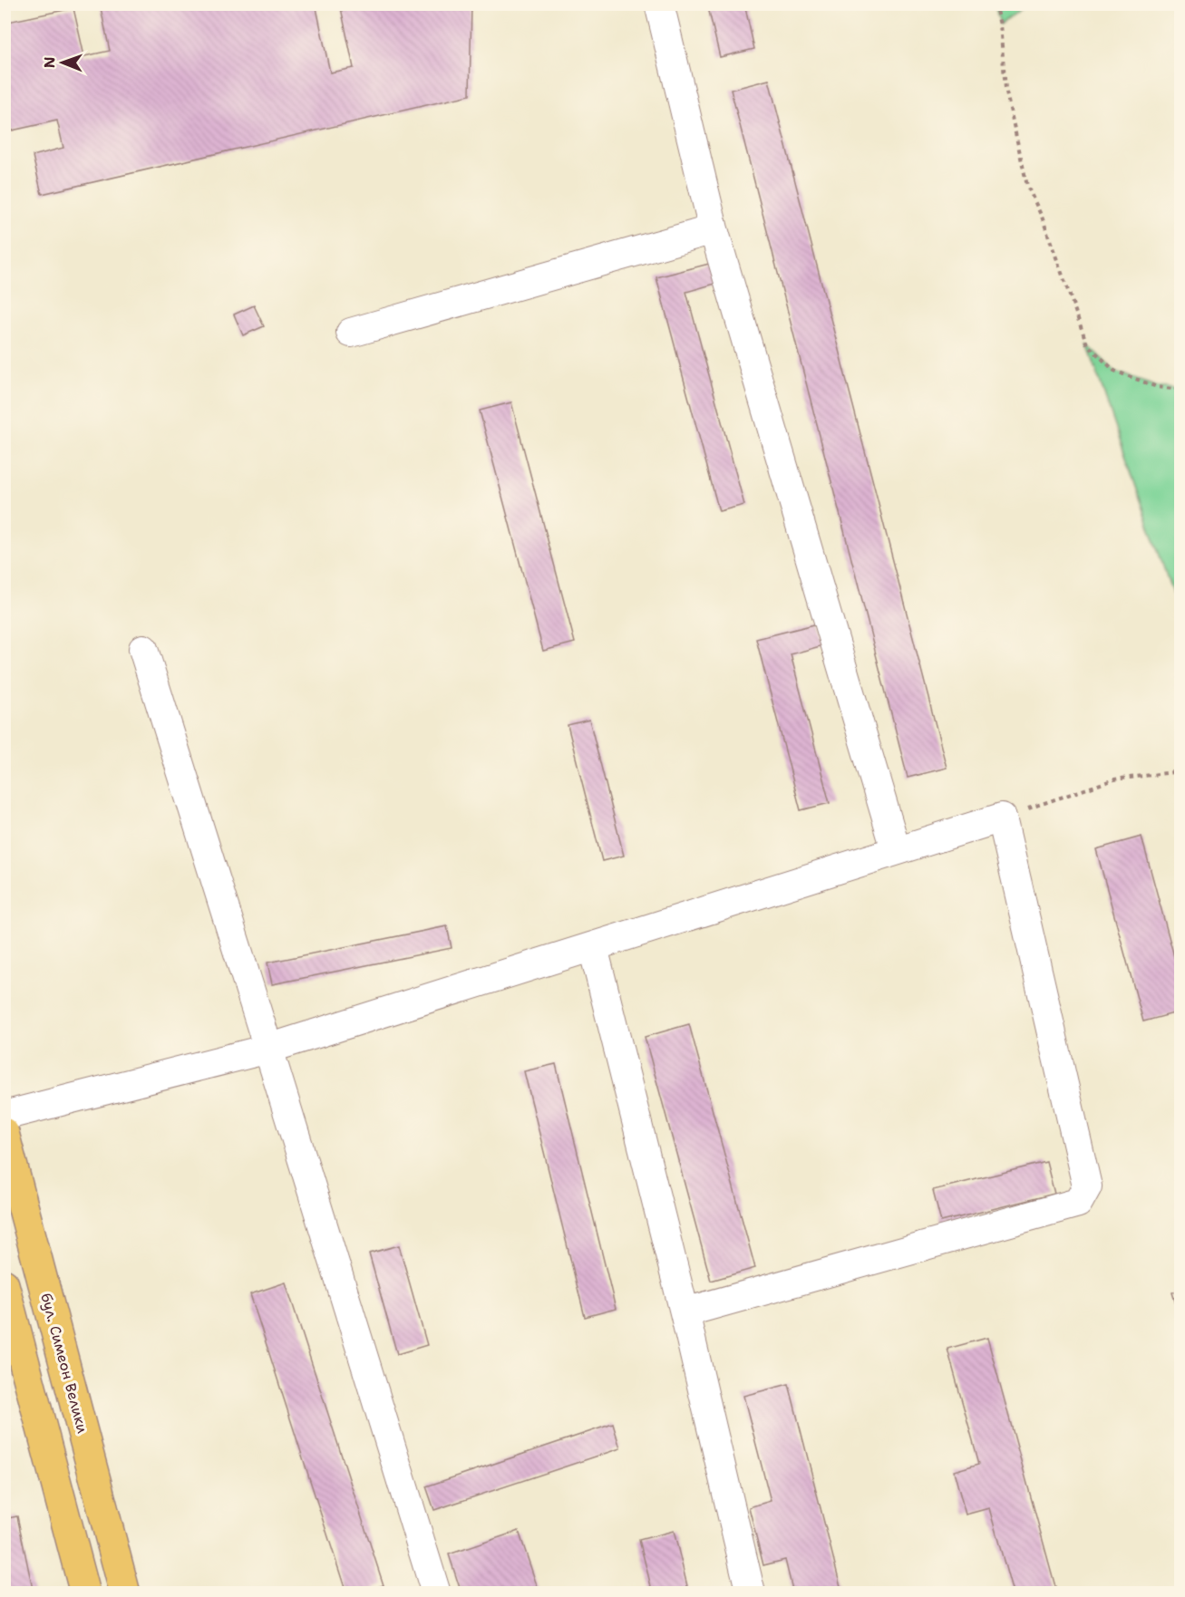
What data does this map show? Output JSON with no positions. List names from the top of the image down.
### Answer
{
  "streets": {
    "main road": ["бул. Симеон Велики"]
  },
  "north": "left"
}
